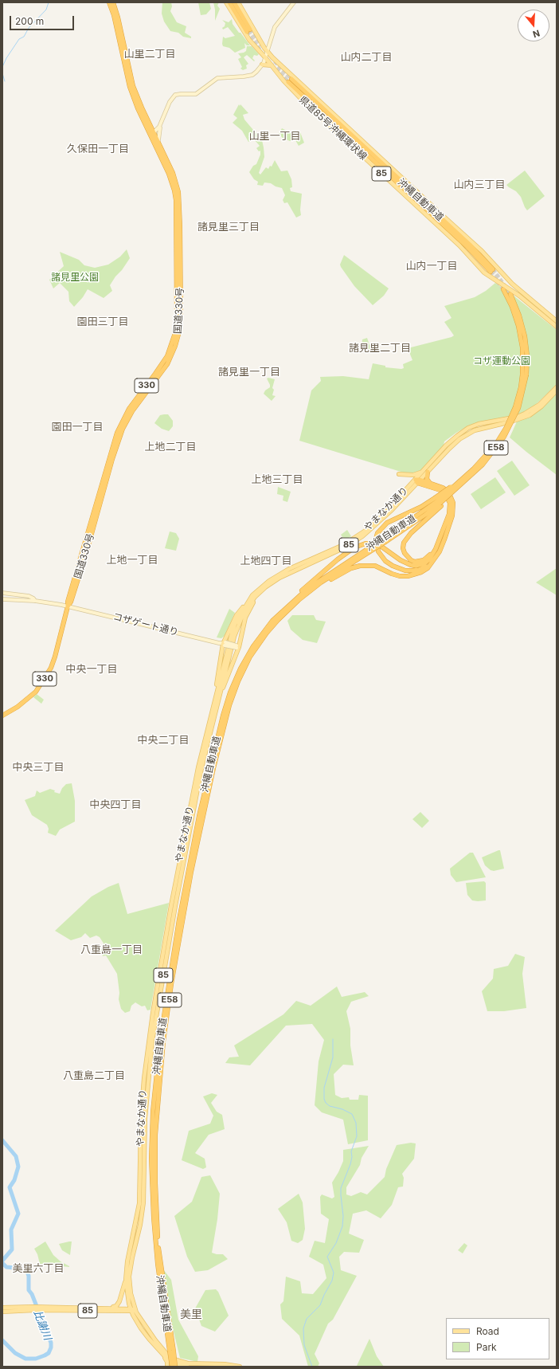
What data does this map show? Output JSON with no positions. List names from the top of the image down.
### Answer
{
  "streets": {
    "highway": [
      "沖縄自動車道",
      "国道330号",
      "330",
      "E58"
    ],
    "main road": [
      "県道85号沖縄環状線",
      "85",
      "やまなか通り",
      "コザゲート通り"
    ]
  },
  "crossings": [
    ["85", "やまなか通り"],
    ["沖縄自動車道", "やまなか通り"],
    ["国道330号", "コザゲート通り"]
  ],
  "districts": [
    "山里二丁目",
    "山内二丁目",
    "山里一丁目",
    "久保田一丁目",
    "山内三丁目",
    "諸見里三丁目",
    "山内一丁目",
    "園田三丁目",
    "諸見里二丁目",
    "諸見里一丁目",
    "園田一丁目",
    "上地二丁目",
    "上地三丁目",
    "上地一丁目",
    "上地四丁目",
    "中央一丁目",
    "中央二丁目",
    "中央三丁目",
    "中央四丁目",
    "八重島一丁目",
    "八重島二丁目",
    "美里六丁目",
    "美里"
  ],
  "water": ["比謝川"],
  "parks": ["諸見里公園", "コザ運動公園"],
  "legend": ["Road", "Park"],
  "scale_bar": "200 m",
  "north": "bottom"
}
